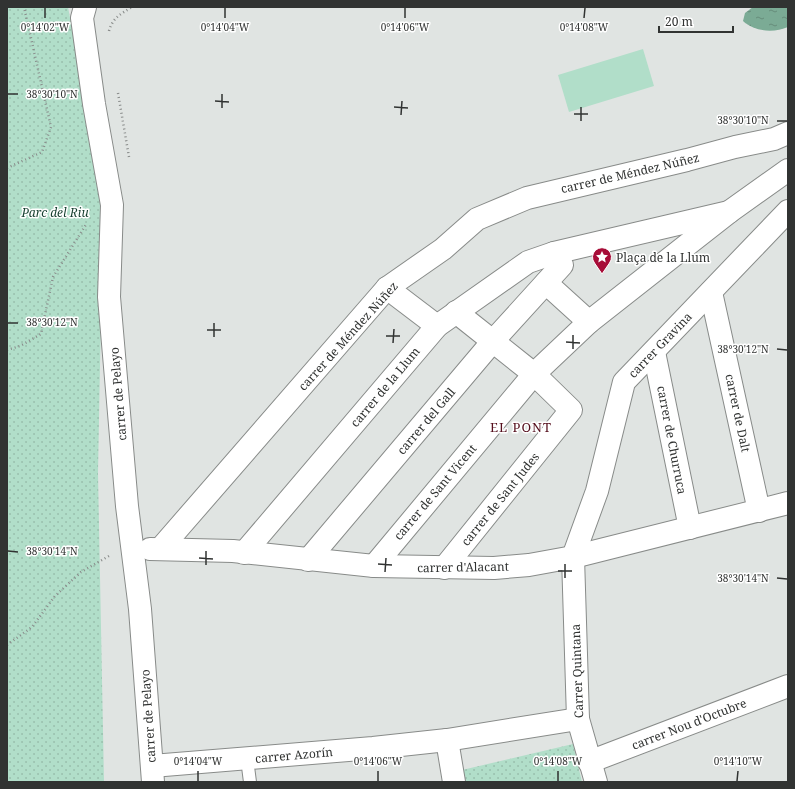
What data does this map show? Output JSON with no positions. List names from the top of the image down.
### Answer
{
  "streets": {
    "street": [
      "carrer de Méndez Núñez",
      "carrer Gravina",
      "carrer de la Llum",
      "carrer de Pelayo",
      "carrer de Dalt",
      "carrer del Gall",
      "carrer de Churruca",
      "carrer de Sant Vicent",
      "carrer de Sant Judes",
      "carrer d'Alacant",
      "Carrer Quintana",
      "carrer Nou d'Octubre",
      "carrer Azorín"
    ]
  },
  "crossings": [
    ["carrer de Méndez Núñez", "carrer d'Alacant"],
    ["carrer Gravina", "carrer de Dalt"],
    ["carrer Gravina", "carrer de Churruca"],
    ["carrer Gravina", "carrer d'Alacant"],
    ["carrer Gravina", "Carrer Quintana"],
    ["carrer de la Llum", "carrer del Gall"],
    ["carrer de la Llum", "carrer de Sant Vicent"],
    ["carrer de la Llum", "carrer d'Alacant"],
    ["carrer de Pelayo", "carrer d'Alacant"],
    ["carrer de Pelayo", "carrer Azorín"],
    ["carrer de Dalt", "carrer d'Alacant"],
    ["carrer del Gall", "carrer d'Alacant"],
    ["carrer de Churruca", "carrer d'Alacant"],
    ["carrer de Sant Vicent", "carrer de Sant Judes"],
    ["carrer de Sant Vicent", "carrer d'Alacant"],
    ["carrer de Sant Judes", "carrer d'Alacant"],
    ["carrer d'Alacant", "Carrer Quintana"],
    ["Carrer Quintana", "carrer Nou d'Octubre"],
    ["Carrer Quintana", "carrer Azorín"]
  ],
  "districts": ["EL PONT"],
  "parks": ["Parc del Riu"],
  "places": {
    "place": ["Plaça de la Llum"]
  },
  "scale_bar": "20 m",
  "coordinates": [
    "0°14'02\"W",
    "0°14'04\"W",
    "0°14'06\"W",
    "0°14'08\"W",
    "38°30'10\"N",
    "38°30'12\"N",
    "38°30'14\"N",
    "0°14'10\"W"
  ]
}
